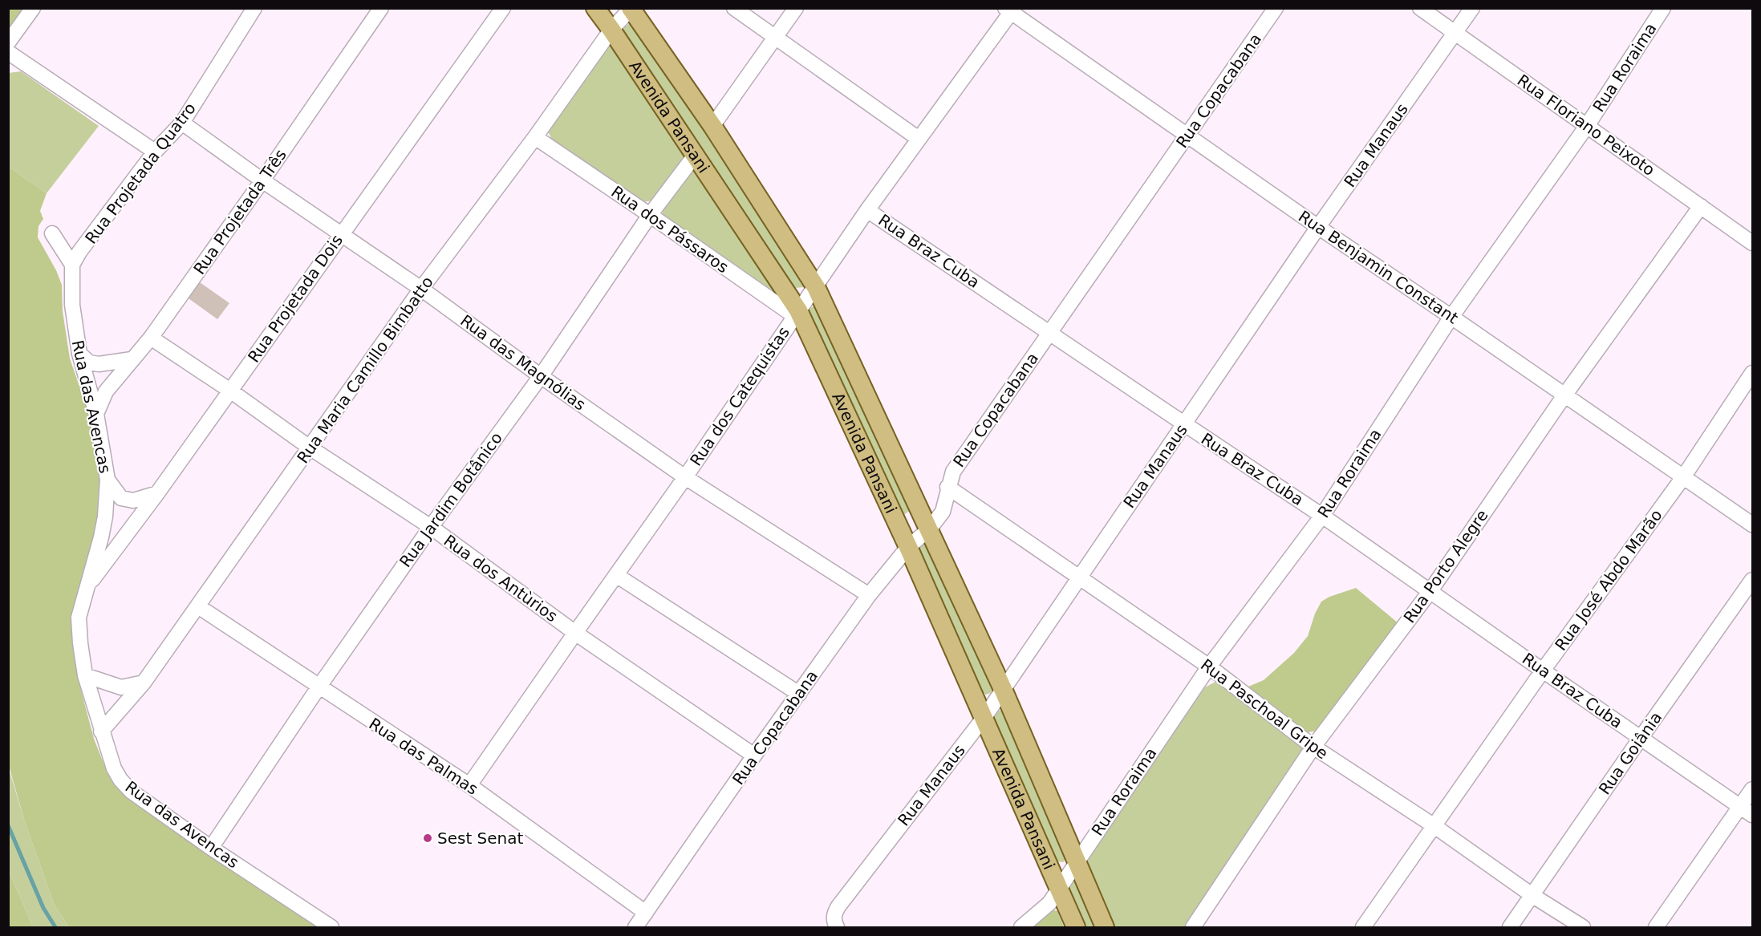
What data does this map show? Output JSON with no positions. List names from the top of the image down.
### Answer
{
  "streets": {
    "main road": ["Avenida Pansani"],
    "street": [
      "Rua Roraima",
      "Rua Copacabana",
      "Rua Floriano Peixoto",
      "Rua Manaus",
      "Rua Projetada Quatro",
      "Rua Projetada Três",
      "Rua dos Pássaros",
      "Rua Braz Cuba",
      "Rua Benjamin Constant",
      "Rua Projetada Dois",
      "Rua das Magnólias",
      "Rua Maria Camillo Bimbatto",
      "Rua dos Catequistas",
      "Rua das Avencas",
      "Rua Jardim Botânico",
      "Rua Porto Alegre",
      "Rua dos Antùrios",
      "Rua José Abdo Marão",
      "Rua Paschoal Gripe",
      "Rua Goiânia",
      "Rua das Palmas"
    ]
  },
  "crossings": [
    ["Rua Roraima", "Avenida Pansani"],
    ["Rua Roraima", "Rua Floriano Peixoto"],
    ["Rua Roraima", "Rua Braz Cuba"],
    ["Rua Roraima", "Rua Benjamin Constant"],
    ["Rua Roraima", "Rua Paschoal Gripe"],
    ["Rua Copacabana", "Avenida Pansani"],
    ["Rua Copacabana", "Rua Braz Cuba"],
    ["Rua Copacabana", "Rua Benjamin Constant"],
    ["Rua Copacabana", "Rua das Magnólias"],
    ["Rua Copacabana", "Rua dos Antùrios"],
    ["Rua Copacabana", "Rua Paschoal Gripe"],
    ["Rua Copacabana", "Rua das Palmas"],
    ["Avenida Pansani", "Rua Manaus"],
    ["Avenida Pansani", "Rua dos Pássaros"],
    ["Avenida Pansani", "Rua Maria Camillo Bimbatto"],
    ["Avenida Pansani", "Rua dos Catequistas"],
    ["Avenida Pansani", "Rua Jardim Botânico"],
    ["Rua Floriano Peixoto", "Rua Manaus"],
    ["Rua Floriano Peixoto", "Rua Porto Alegre"],
    ["Rua Manaus", "Rua Braz Cuba"],
    ["Rua Manaus", "Rua Benjamin Constant"],
    ["Rua Manaus", "Rua Paschoal Gripe"],
    ["Rua Projetada Quatro", "Rua das Magnólias"],
    ["Rua Projetada Quatro", "Rua das Avencas"],
    ["Rua Projetada Três", "Rua das Magnólias"],
    ["Rua Projetada Três", "Rua das Avencas"],
    ["Rua Projetada Três", "Rua dos Antùrios"],
    ["Rua dos Pássaros", "Rua Maria Camillo Bimbatto"],
    ["Rua dos Pássaros", "Rua dos Catequistas"],
    ["Rua dos Pássaros", "Rua Jardim Botânico"],
    ["Rua Braz Cuba", "Rua dos Catequistas"],
    ["Rua Braz Cuba", "Rua Porto Alegre"],
    ["Rua Braz Cuba", "Rua José Abdo Marão"],
    ["Rua Braz Cuba", "Rua Goiânia"],
    ["Rua Benjamin Constant", "Rua dos Catequistas"],
    ["Rua Benjamin Constant", "Rua Porto Alegre"],
    ["Rua Benjamin Constant", "Rua José Abdo Marão"],
    ["Rua Projetada Dois", "Rua das Magnólias"],
    ["Rua Projetada Dois", "Rua das Avencas"],
    ["Rua Projetada Dois", "Rua dos Antùrios"],
    ["Rua das Magnólias", "Rua Maria Camillo Bimbatto"],
    ["Rua das Magnólias", "Rua dos Catequistas"],
    ["Rua das Magnólias", "Rua Jardim Botânico"],
    ["Rua Maria Camillo Bimbatto", "Rua das Avencas"],
    ["Rua Maria Camillo Bimbatto", "Rua dos Antùrios"],
    ["Rua Maria Camillo Bimbatto", "Rua das Palmas"],
    ["Rua dos Catequistas", "Rua dos Antùrios"],
    ["Rua dos Catequistas", "Rua das Palmas"],
    ["Rua das Avencas", "Rua Jardim Botânico"],
    ["Rua Jardim Botânico", "Rua dos Antùrios"],
    ["Rua Jardim Botânico", "Rua das Palmas"],
    ["Rua Porto Alegre", "Rua Paschoal Gripe"],
    ["Rua José Abdo Marão", "Rua Paschoal Gripe"],
    ["Rua Paschoal Gripe", "Rua Goiânia"]
  ],
  "places": ["Sest Senat"]
}
